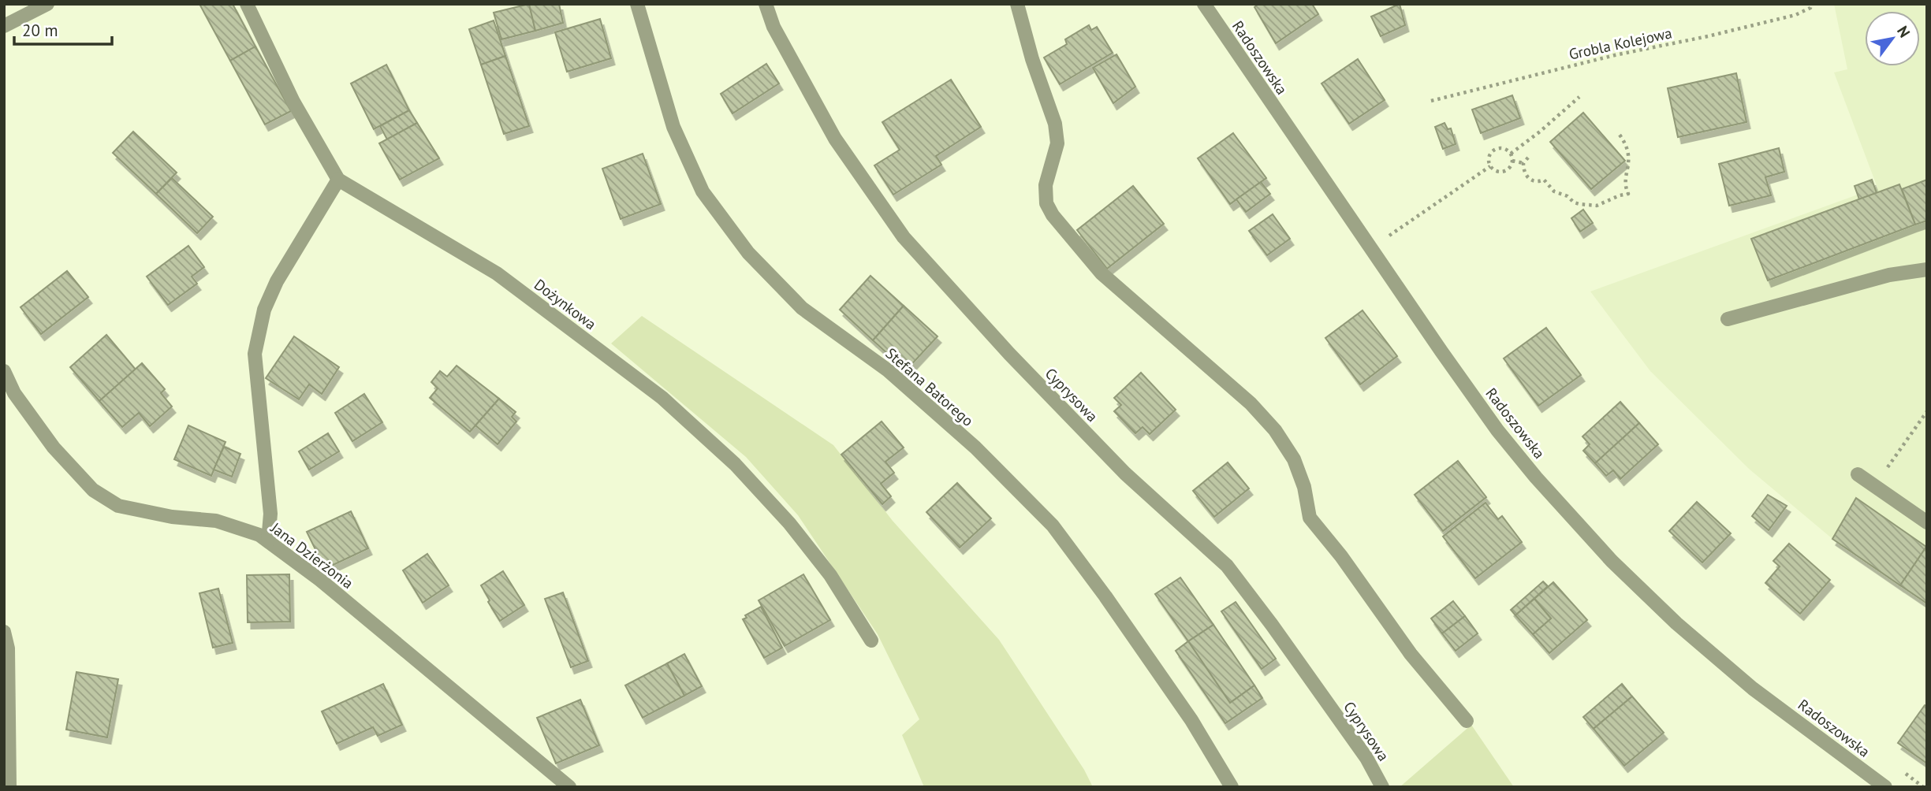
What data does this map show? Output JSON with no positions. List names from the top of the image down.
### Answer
{
  "streets": {
    "street": [
      "Radoszowska",
      "Dożynkowa",
      "Stefana Batorego",
      "Cyprysowa",
      "Jana Dzierżonia"
    ],
    "path": ["Grobla Kolejowa"]
  },
  "scale_bar": "20 m",
  "north": "top right"
}
